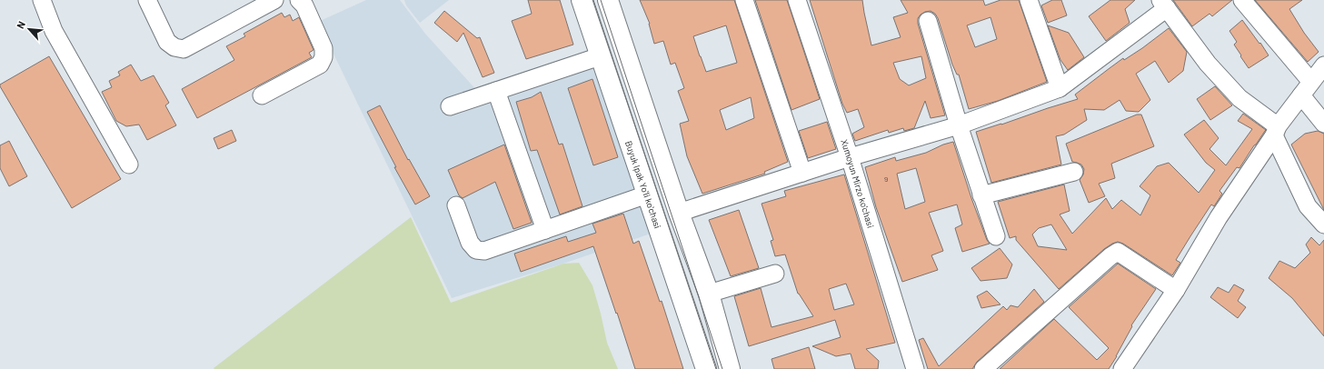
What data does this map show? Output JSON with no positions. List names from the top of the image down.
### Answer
{
  "streets": {
    "main road": ["Buyuk Ipak Yo'li ko'chasi"],
    "street": ["Xumoyun Mirzo ko'chasi"]
  },
  "house_numbers": ["9"],
  "north": "top left"
}
